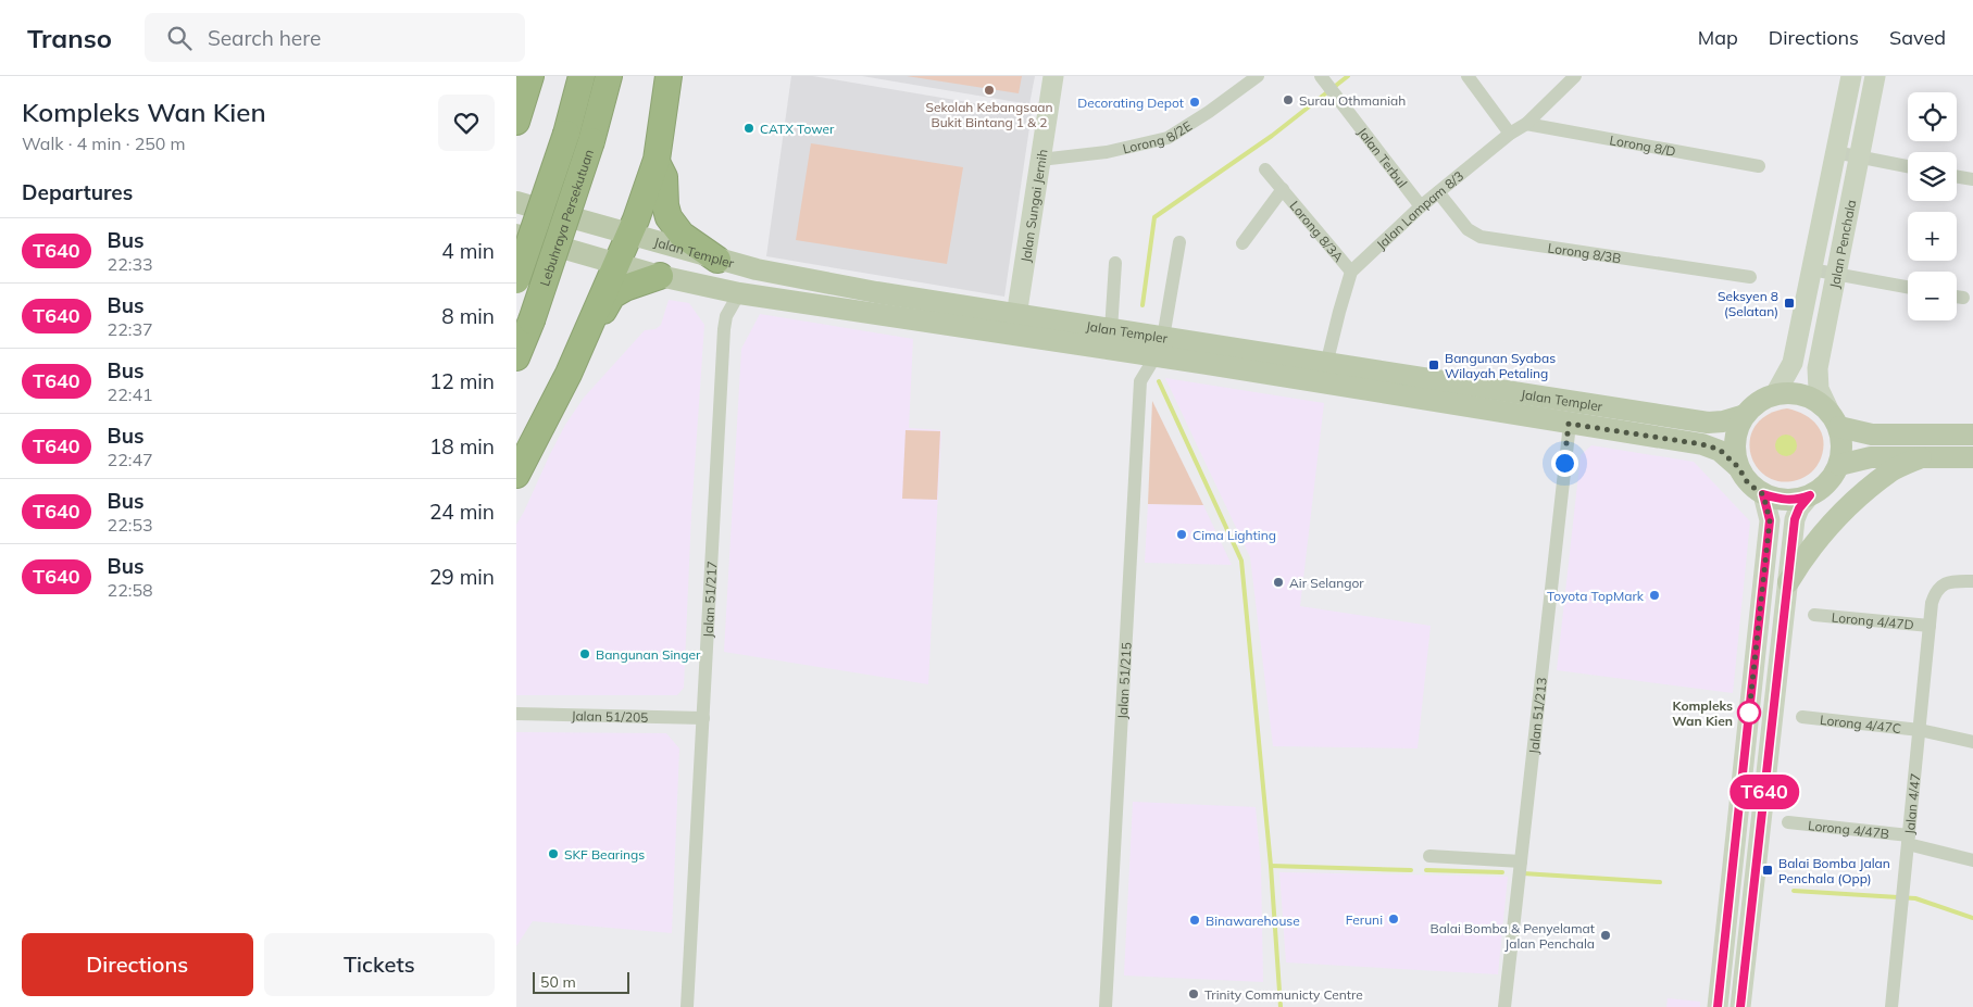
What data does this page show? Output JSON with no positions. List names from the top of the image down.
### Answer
{
  "streets": {
    "highway": ["Lebuhraya Persekutuan"],
    "main road": ["Jalan Sungai Jernih", "Jalan Penchala", "Jalan Templer"],
    "street": [
      "Lorong 8/2E",
      "Lorong 8/D",
      "Jalan Terbul",
      "Jalan Lampam 8/3",
      "Lorong 8/3A",
      "Lorong 8/3B",
      "Jalan 51/217",
      "Lorong 4/47D",
      "Jalan 51/215",
      "Jalan 51/205",
      "Jalan 51/213",
      "Lorong 4/47C",
      "Jalan 4/47",
      "Lorong 4/47B"
    ]
  },
  "crossings": [
    ["Lorong 8/2E", "Jalan Sungai Jernih"],
    ["Lorong 8/D", "Jalan Lampam 8/3"],
    ["Jalan Terbul", "Jalan Lampam 8/3"],
    ["Jalan Sungai Jernih", "Jalan Templer"],
    ["Jalan Lampam 8/3", "Lorong 8/3A"],
    ["Jalan Lampam 8/3", "Lorong 8/3B"],
    ["Jalan Lampam 8/3", "Jalan Templer"],
    ["Jalan Penchala", "Jalan Templer"],
    ["Jalan Templer", "Jalan 51/217"],
    ["Jalan Templer", "Jalan 51/215"],
    ["Jalan Templer", "Jalan 51/213"],
    ["Jalan 51/217", "Jalan 51/205"],
    ["Lorong 4/47D", "Jalan 4/47"],
    ["Lorong 4/47C", "Jalan 4/47"],
    ["Jalan 4/47", "Lorong 4/47B"]
  ],
  "places": {
    "other": [
      "Sekolah Kebangsaan Bukit Bintang 1 & 2",
      "Surau Othmaniah",
      "Decorating Depot",
      "CATX Tower",
      "Cima Lighting",
      "Air Selangor",
      "Toyota TopMark",
      "Bangunan Singer",
      "Kompleks Wan Kien",
      "SKF Bearings",
      "Feruni",
      "Binawarehouse",
      "Balai Bomba & Penyelamat Jalan Penchala",
      "Trinity Communicty Centre"
    ],
    "transit": ["Seksyen 8 (Selatan)", "Bangunan Syabas Wilayah Petaling", "Balai Bomba Jalan Penchala (Opp)"]
  },
  "lines": ["bus line T640"],
  "scale_bar": "50 m",
  "page": {
    "header": "Transo",
    "search": "Search here",
    "nav": ["Map", "Directions", "Saved"],
    "heading": [
      ["Kompleks Wan Kien", "Walk · 4 min · 250 m"],
      "Departures"
    ],
    "on_map": "T640",
    "map_buttons": ["+", "−"],
    "list": [
      {
        "mark": "T640",
        "name": "Bus",
        "note": "22:33",
        "value": "4 min"
      },
      {
        "mark": "T640",
        "name": "Bus",
        "note": "22:37",
        "value": "8 min"
      },
      {
        "mark": "T640",
        "name": "Bus",
        "note": "22:41",
        "value": "12 min"
      },
      {
        "mark": "T640",
        "name": "Bus",
        "note": "22:47",
        "value": "18 min"
      },
      {
        "mark": "T640",
        "name": "Bus",
        "note": "22:53",
        "value": "24 min"
      },
      {
        "mark": "T640",
        "name": "Bus",
        "note": "22:58",
        "value": "29 min"
      }
    ],
    "buttons": ["Directions", "Tickets"],
    "scale": "50 m"
  }
}
